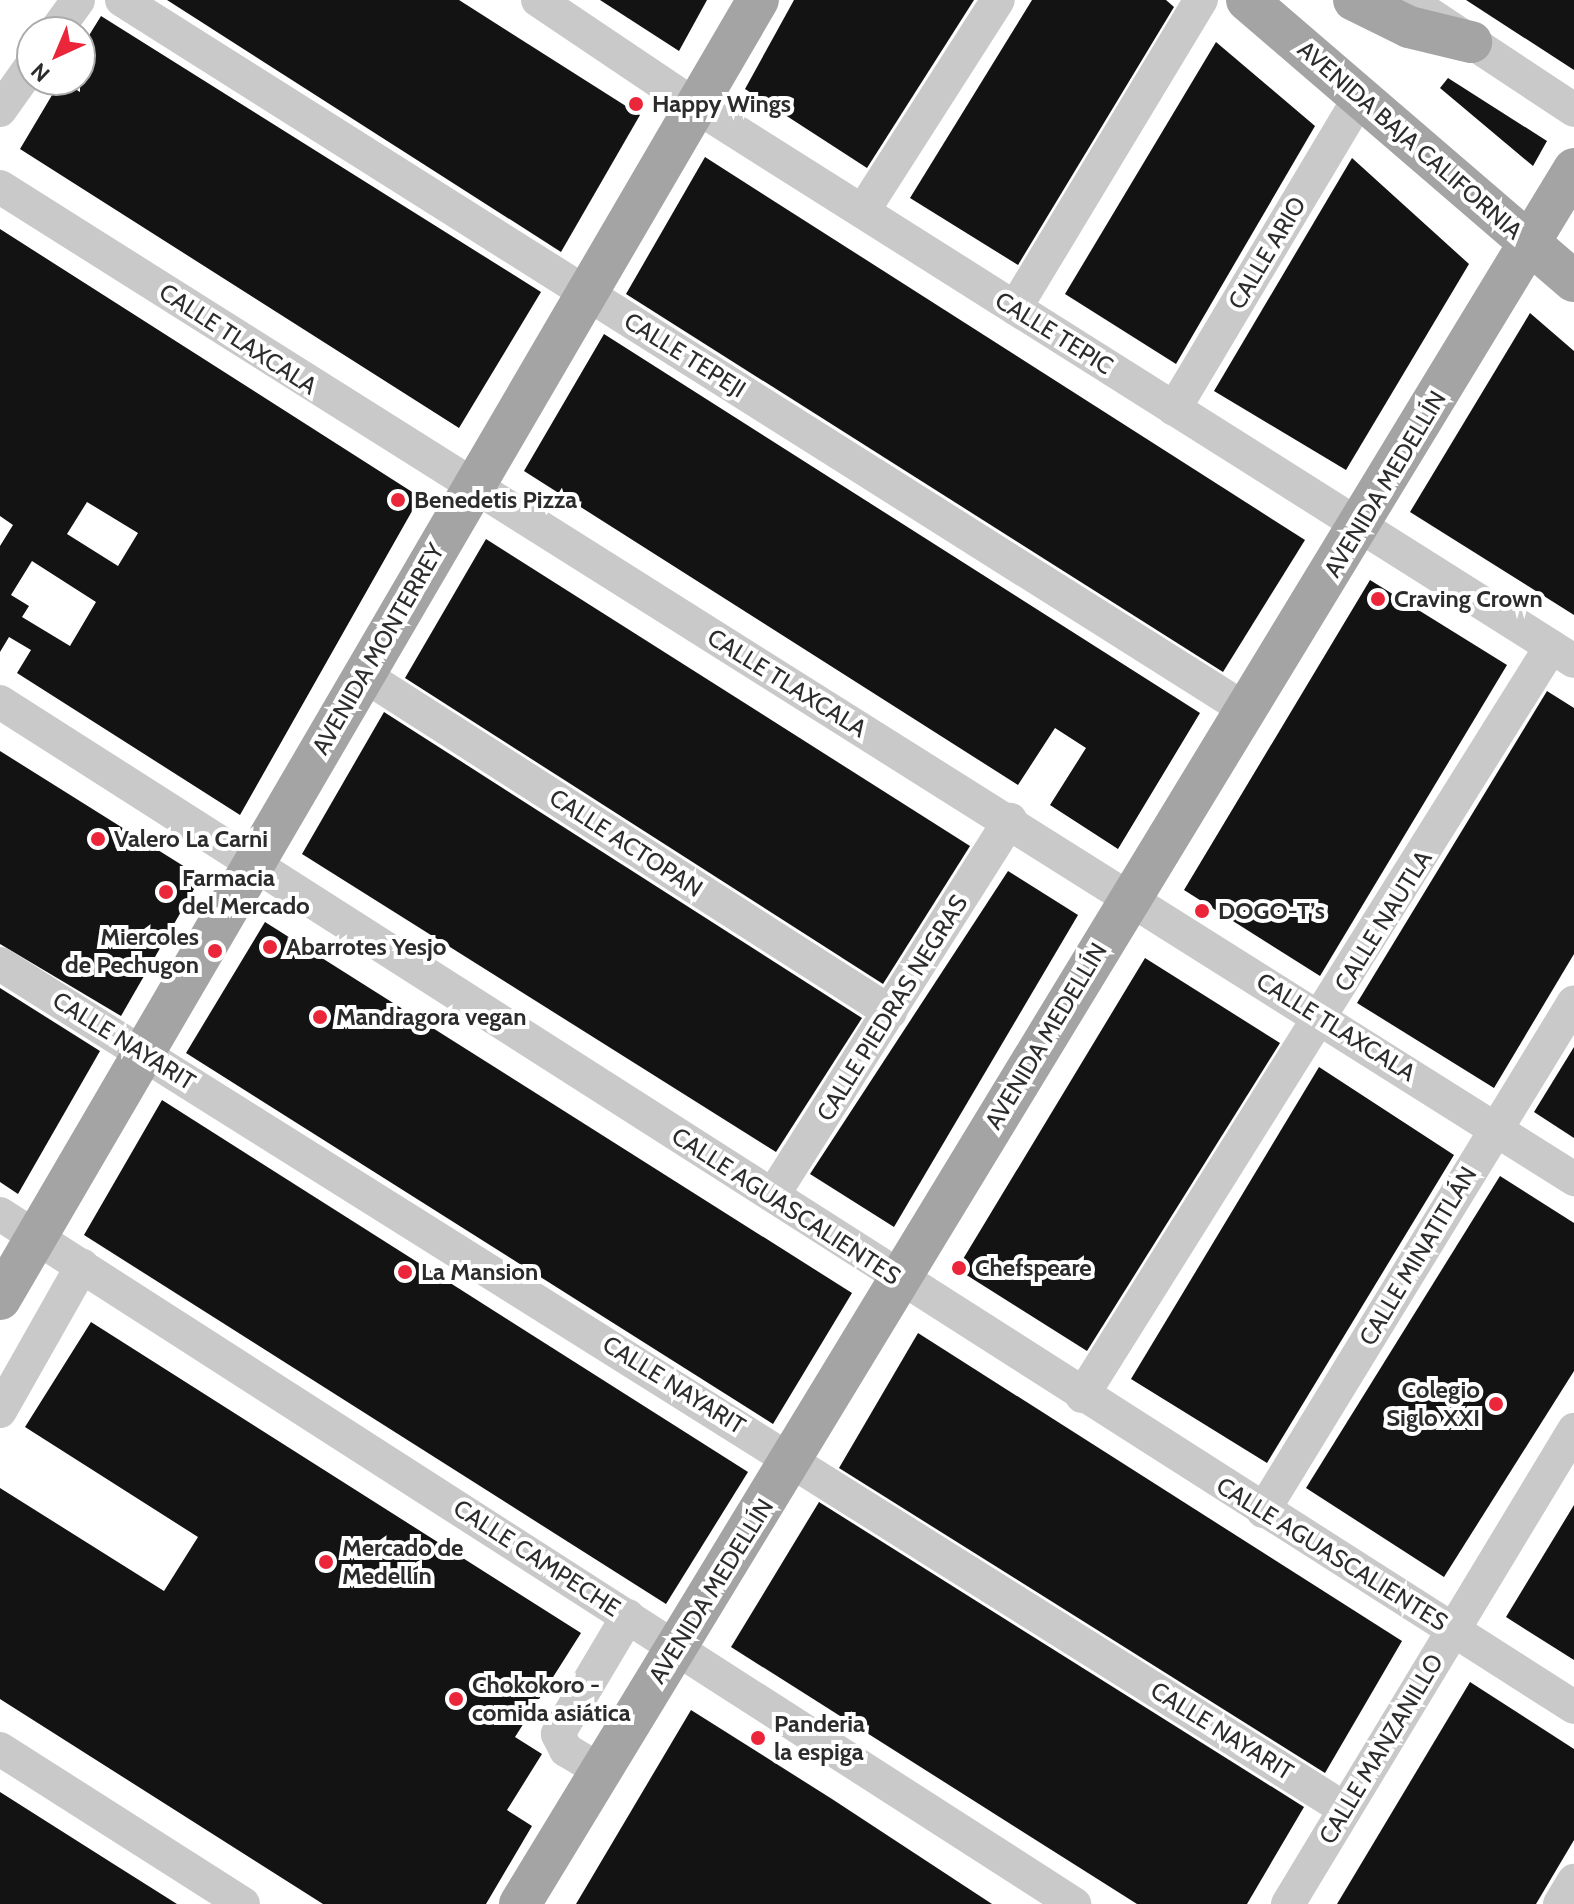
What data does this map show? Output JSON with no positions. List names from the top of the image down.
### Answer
{
  "streets": {
    "main road": ["AVENIDA BAJA CALIFORNIA", "AVENIDA MEDELLÍN", "AVENIDA MONTERREY"],
    "street": [
      "CALLE ARIO",
      "CALLE TEPIC",
      "CALLE TLAXCALA",
      "CALLE TEPEJI",
      "CALLE ACTOPAN",
      "CALLE NAUTLA",
      "CALLE PIEDRAS NEGRAS",
      "CALLE NAYARIT",
      "CALLE AGUASCALIENTES",
      "CALLE MINATITLÁN",
      "CALLE CAMPECHE",
      "CALLE MANZANILLO"
    ]
  },
  "crossings": [
    ["AVENIDA BAJA CALIFORNIA", "CALLE ARIO"],
    ["AVENIDA BAJA CALIFORNIA", "AVENIDA MEDELLÍN"],
    ["CALLE ARIO", "CALLE TEPIC"],
    ["CALLE TEPIC", "AVENIDA MEDELLÍN"],
    ["CALLE TEPIC", "AVENIDA MONTERREY"],
    ["CALLE TEPIC", "CALLE NAUTLA"],
    ["CALLE TLAXCALA", "AVENIDA MEDELLÍN"],
    ["CALLE TLAXCALA", "AVENIDA MONTERREY"],
    ["CALLE TLAXCALA", "CALLE NAUTLA"],
    ["CALLE TLAXCALA", "CALLE PIEDRAS NEGRAS"],
    ["CALLE TLAXCALA", "CALLE MINATITLÁN"],
    ["CALLE TEPEJI", "AVENIDA MEDELLÍN"],
    ["CALLE TEPEJI", "AVENIDA MONTERREY"],
    ["AVENIDA MEDELLÍN", "CALLE NAYARIT"],
    ["AVENIDA MEDELLÍN", "CALLE AGUASCALIENTES"],
    ["AVENIDA MEDELLÍN", "CALLE CAMPECHE"],
    ["AVENIDA MONTERREY", "CALLE ACTOPAN"],
    ["AVENIDA MONTERREY", "CALLE NAYARIT"],
    ["AVENIDA MONTERREY", "CALLE AGUASCALIENTES"],
    ["AVENIDA MONTERREY", "CALLE CAMPECHE"],
    ["CALLE ACTOPAN", "CALLE PIEDRAS NEGRAS"],
    ["CALLE NAUTLA", "CALLE AGUASCALIENTES"],
    ["CALLE PIEDRAS NEGRAS", "CALLE AGUASCALIENTES"],
    ["CALLE NAYARIT", "CALLE MANZANILLO"],
    ["CALLE AGUASCALIENTES", "CALLE MINATITLÁN"],
    ["CALLE AGUASCALIENTES", "CALLE MANZANILLO"]
  ],
  "places": [
    "Happy Wings",
    "Benedetis Pizza",
    "Craving Crown",
    "Valero La Carni",
    "Farmacia del Mercado",
    "DOGO-T’s",
    "Abarrotes Yesjo",
    "Miercoles de Pechugon",
    "Mandragora vegan",
    "Chefspeare",
    "La Mansion",
    "Colegio Siglo XXI",
    "Mercado de Medellín",
    "Chokokoro - comida asiática",
    "Panderia la espiga"
  ],
  "north": "bottom left"
}
